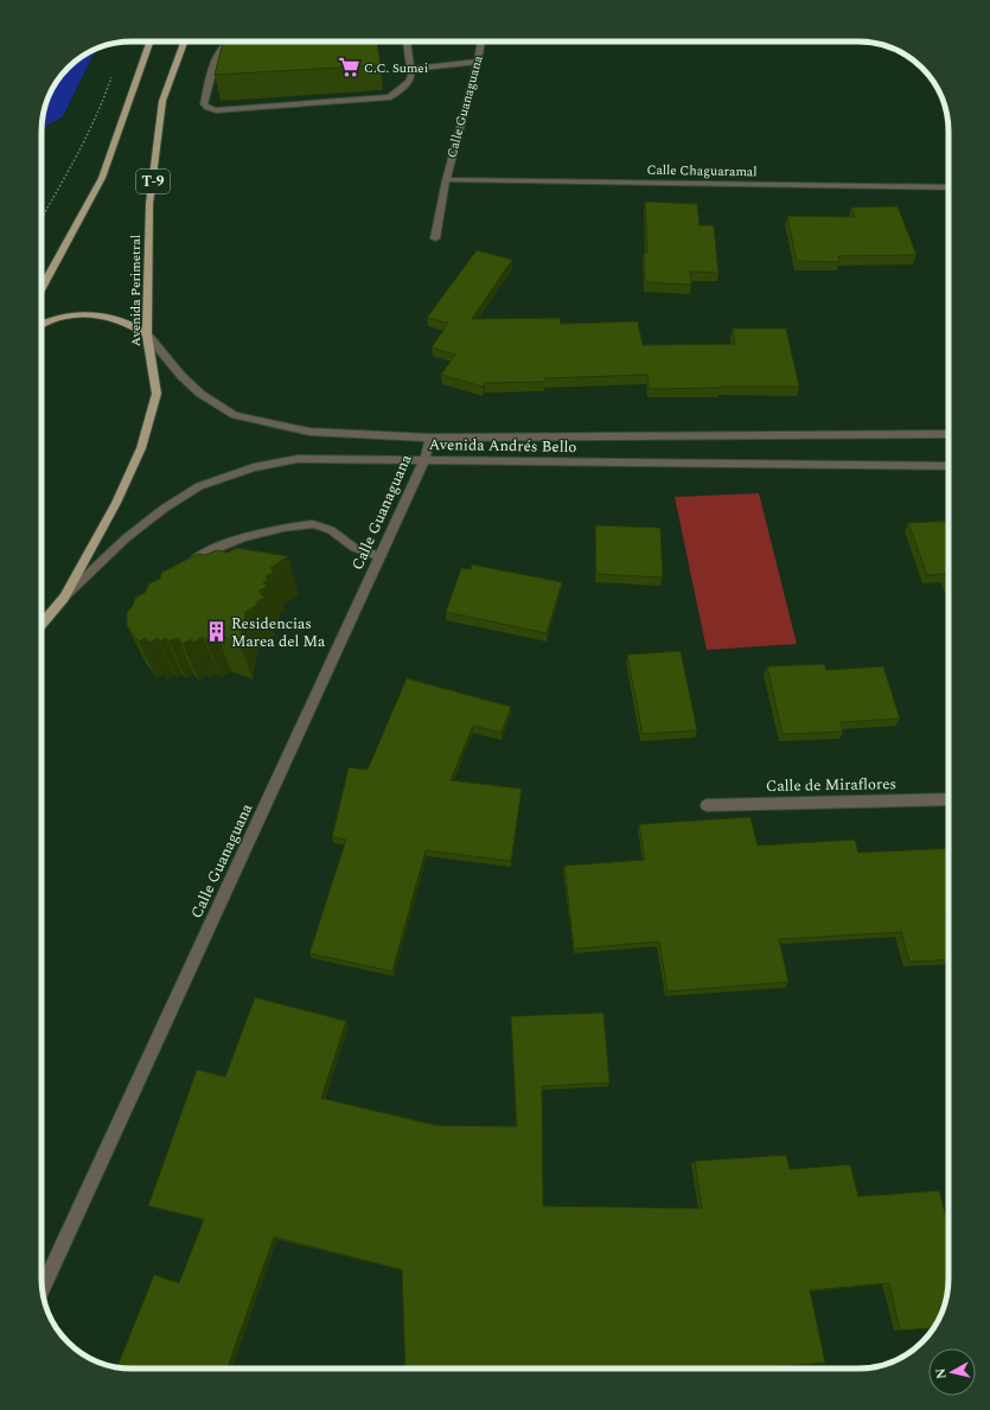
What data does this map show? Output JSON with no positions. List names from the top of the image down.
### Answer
{
  "streets": {
    "main road": ["T-9", "Avenida Perimetral"],
    "street": [
      "Calle Guanaguana",
      "Calle Chaguaramal",
      "Avenida Andrés Bello",
      "Calle de Miraflores"
    ]
  },
  "crossings": [
    ["Calle Guanaguana", "Calle Chaguaramal"],
    ["Calle Guanaguana", "Avenida Andrés Bello"],
    ["T-9", "Avenida Perimetral"],
    ["T-9", "Avenida Andrés Bello"],
    ["Avenida Perimetral", "Avenida Andrés Bello"]
  ],
  "places": {
    "supermarket": ["C.C. Sumei"],
    "building": ["Residencias Marea del Ma"]
  },
  "north": "left"
}
